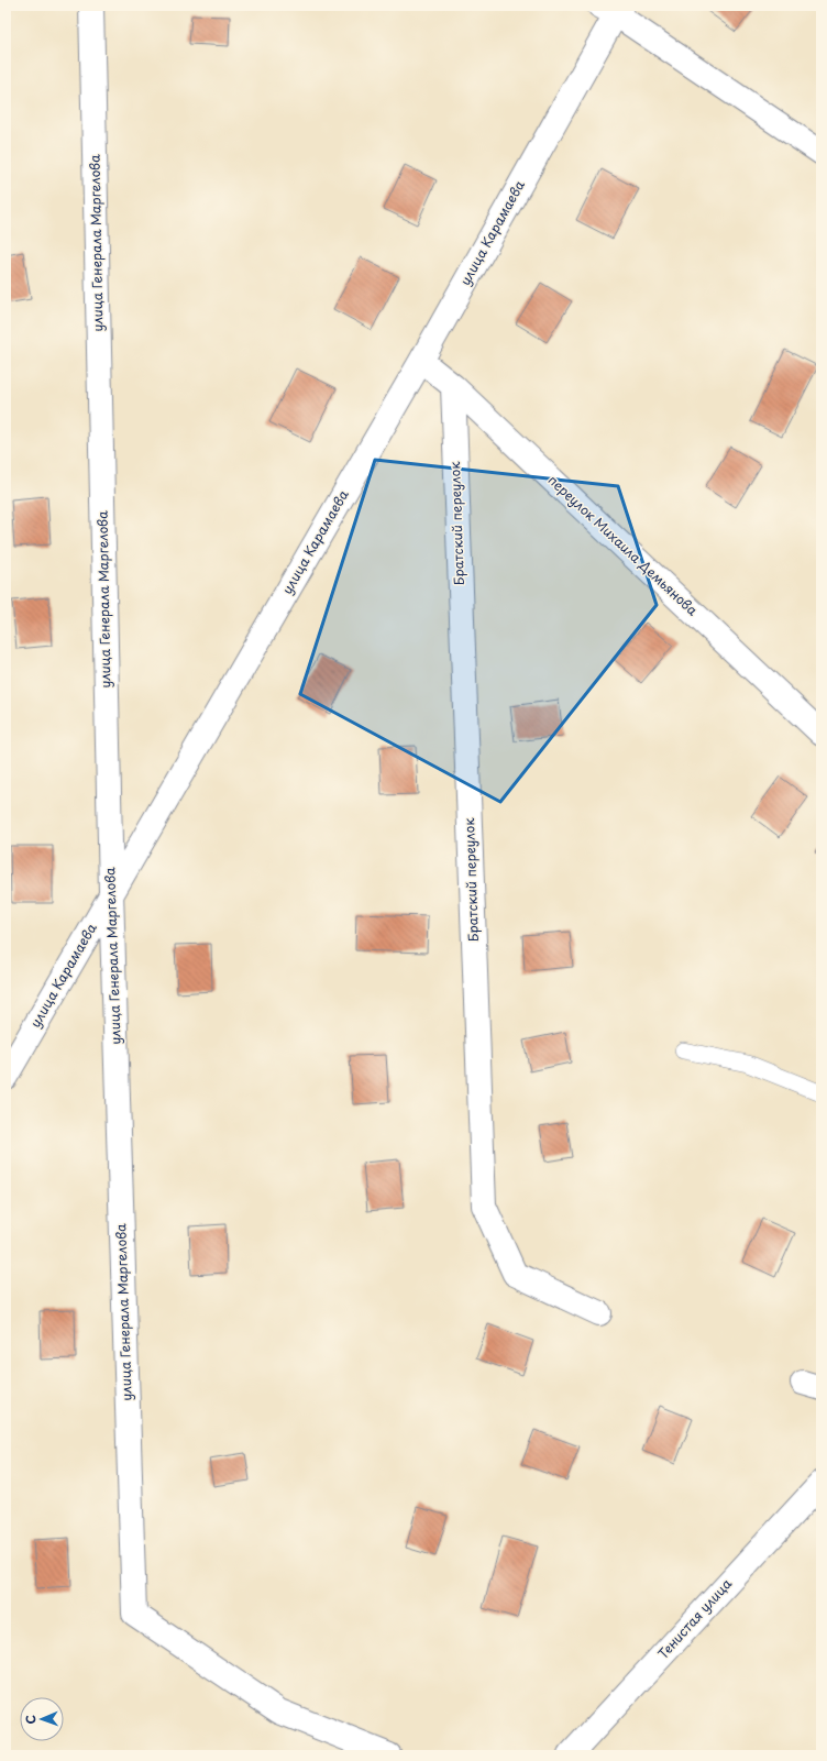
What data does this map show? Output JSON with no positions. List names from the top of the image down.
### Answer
{
  "streets": {
    "street": [
      "улица Карамаева",
      "улица Генерала Маргелова",
      "Братский переулок",
      "переулок Михаила Демьянова",
      "Тенистая улица"
    ]
  },
  "crossings": [
    ["улица Карамаева", "улица Генерала Маргелова"],
    ["улица Карамаева", "переулок Михаила Демьянова"],
    ["Братский переулок", "переулок Михаила Демьянова"]
  ],
  "north": "left"
}
